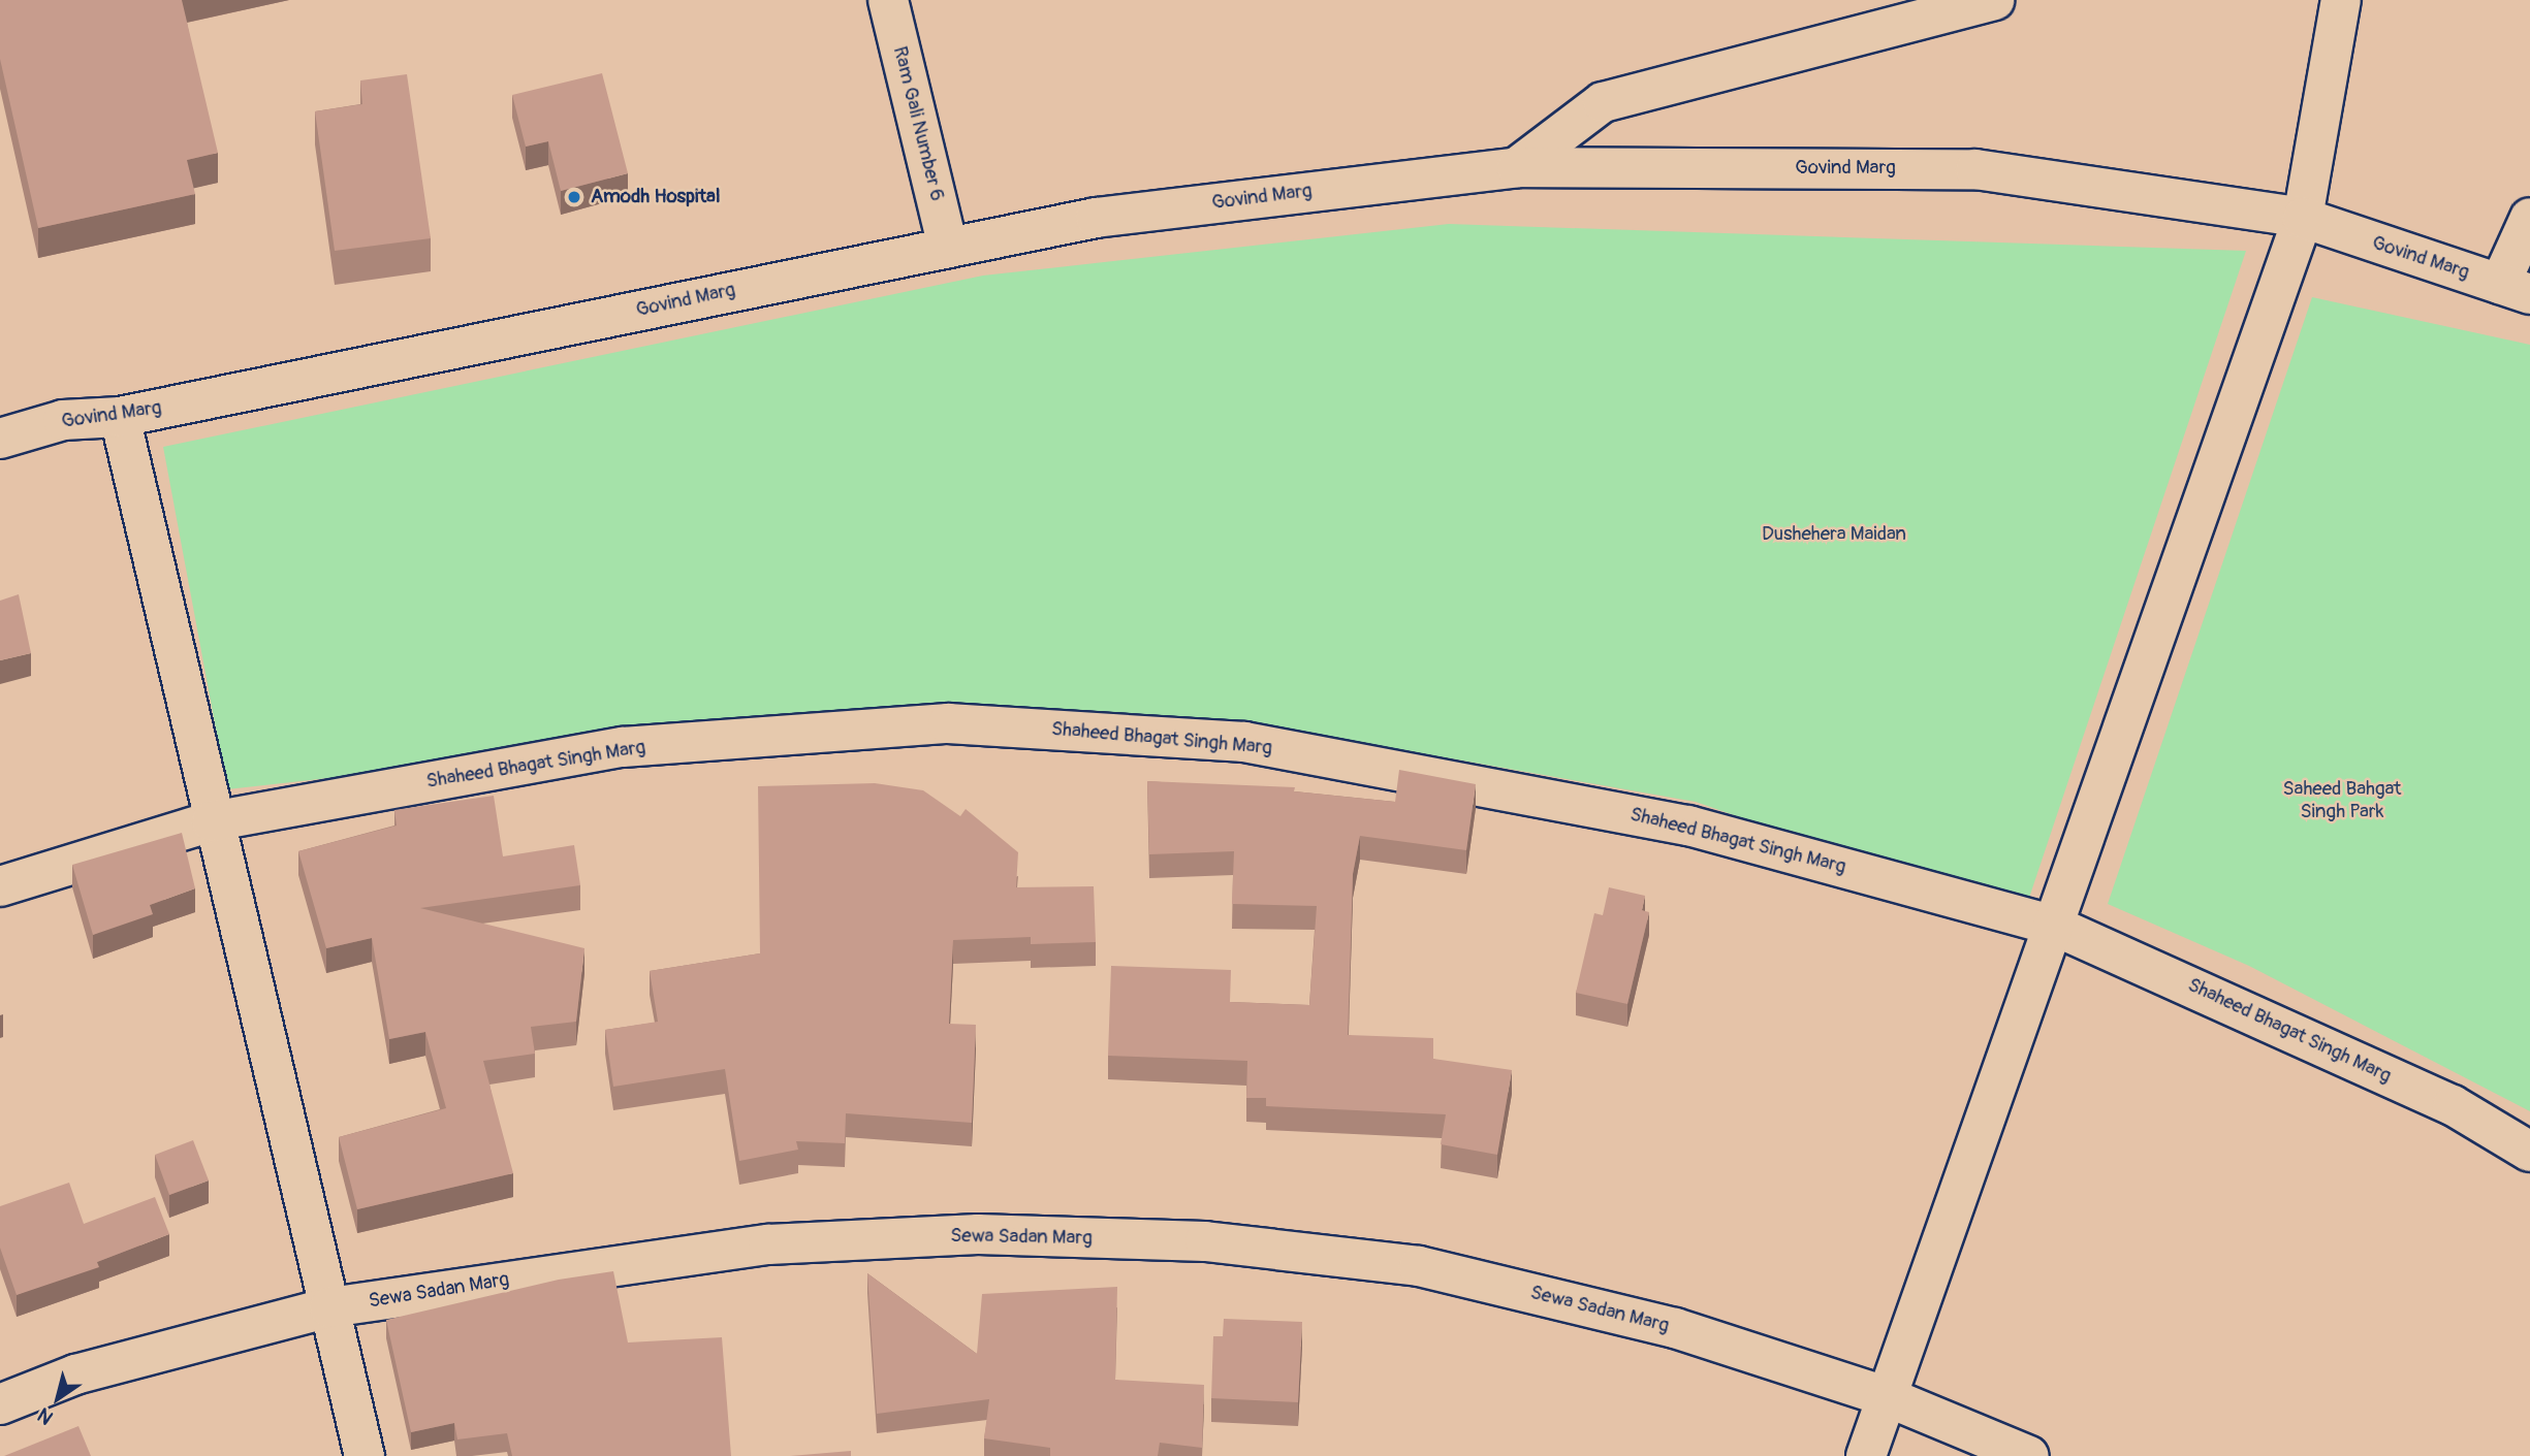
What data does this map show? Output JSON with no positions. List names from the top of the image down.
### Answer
{
  "streets": {
    "street": [
      "Ram Gali Number 6",
      "Govind Marg",
      "Shaheed Bhagat Singh Marg",
      "Sewa Sadan Marg"
    ]
  },
  "crossings": [
    ["Ram Gali Number 6", "Govind Marg"]
  ],
  "parks": ["Dushehera Maidan", "Saheed Bahgat Singh Park"],
  "places": ["Amodh Hospital"],
  "north": "bottom left"
}
